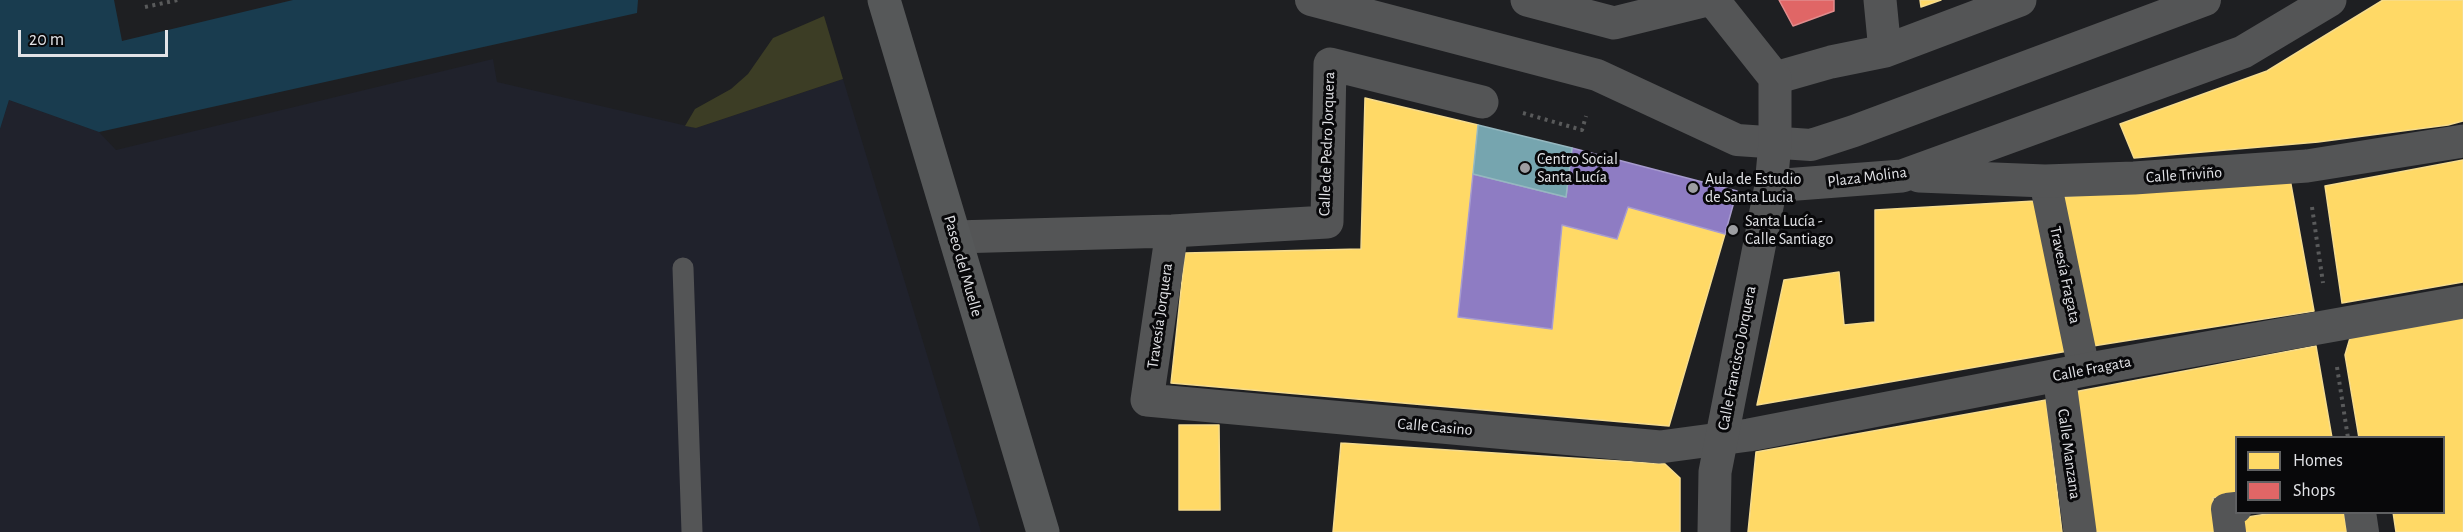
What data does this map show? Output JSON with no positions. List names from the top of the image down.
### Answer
{
  "streets": {
    "main road": ["Paseo del Muelle"],
    "street": [
      "Calle de Pedro Jorquera",
      "Calle Triviño",
      "Plaza Molina",
      "Travesía Fragata",
      "Travesía Jorquera",
      "Calle Francisco Jorquera",
      "Calle Fragata",
      "Calle Casino",
      "Calle Manzana"
    ]
  },
  "crossings": [
    ["Calle de Pedro Jorquera", "Paseo del Muelle"],
    ["Calle de Pedro Jorquera", "Travesía Jorquera"],
    ["Calle Triviño", "Plaza Molina"],
    ["Calle Triviño", "Travesía Fragata"],
    ["Plaza Molina", "Calle Francisco Jorquera"],
    ["Travesía Fragata", "Calle Fragata"],
    ["Travesía Fragata", "Calle Manzana"],
    ["Travesía Jorquera", "Calle Casino"],
    ["Calle Francisco Jorquera", "Calle Fragata"],
    ["Calle Francisco Jorquera", "Calle Casino"],
    ["Calle Fragata", "Calle Casino"],
    ["Calle Fragata", "Calle Manzana"]
  ],
  "places": ["Centro Social Santa Lucía", "Aula de Estudio de Santa Lucia", "Santa Lucía - Calle Santiago"],
  "legend": ["Homes", "Shops"],
  "scale_bar": "20 m"
}
